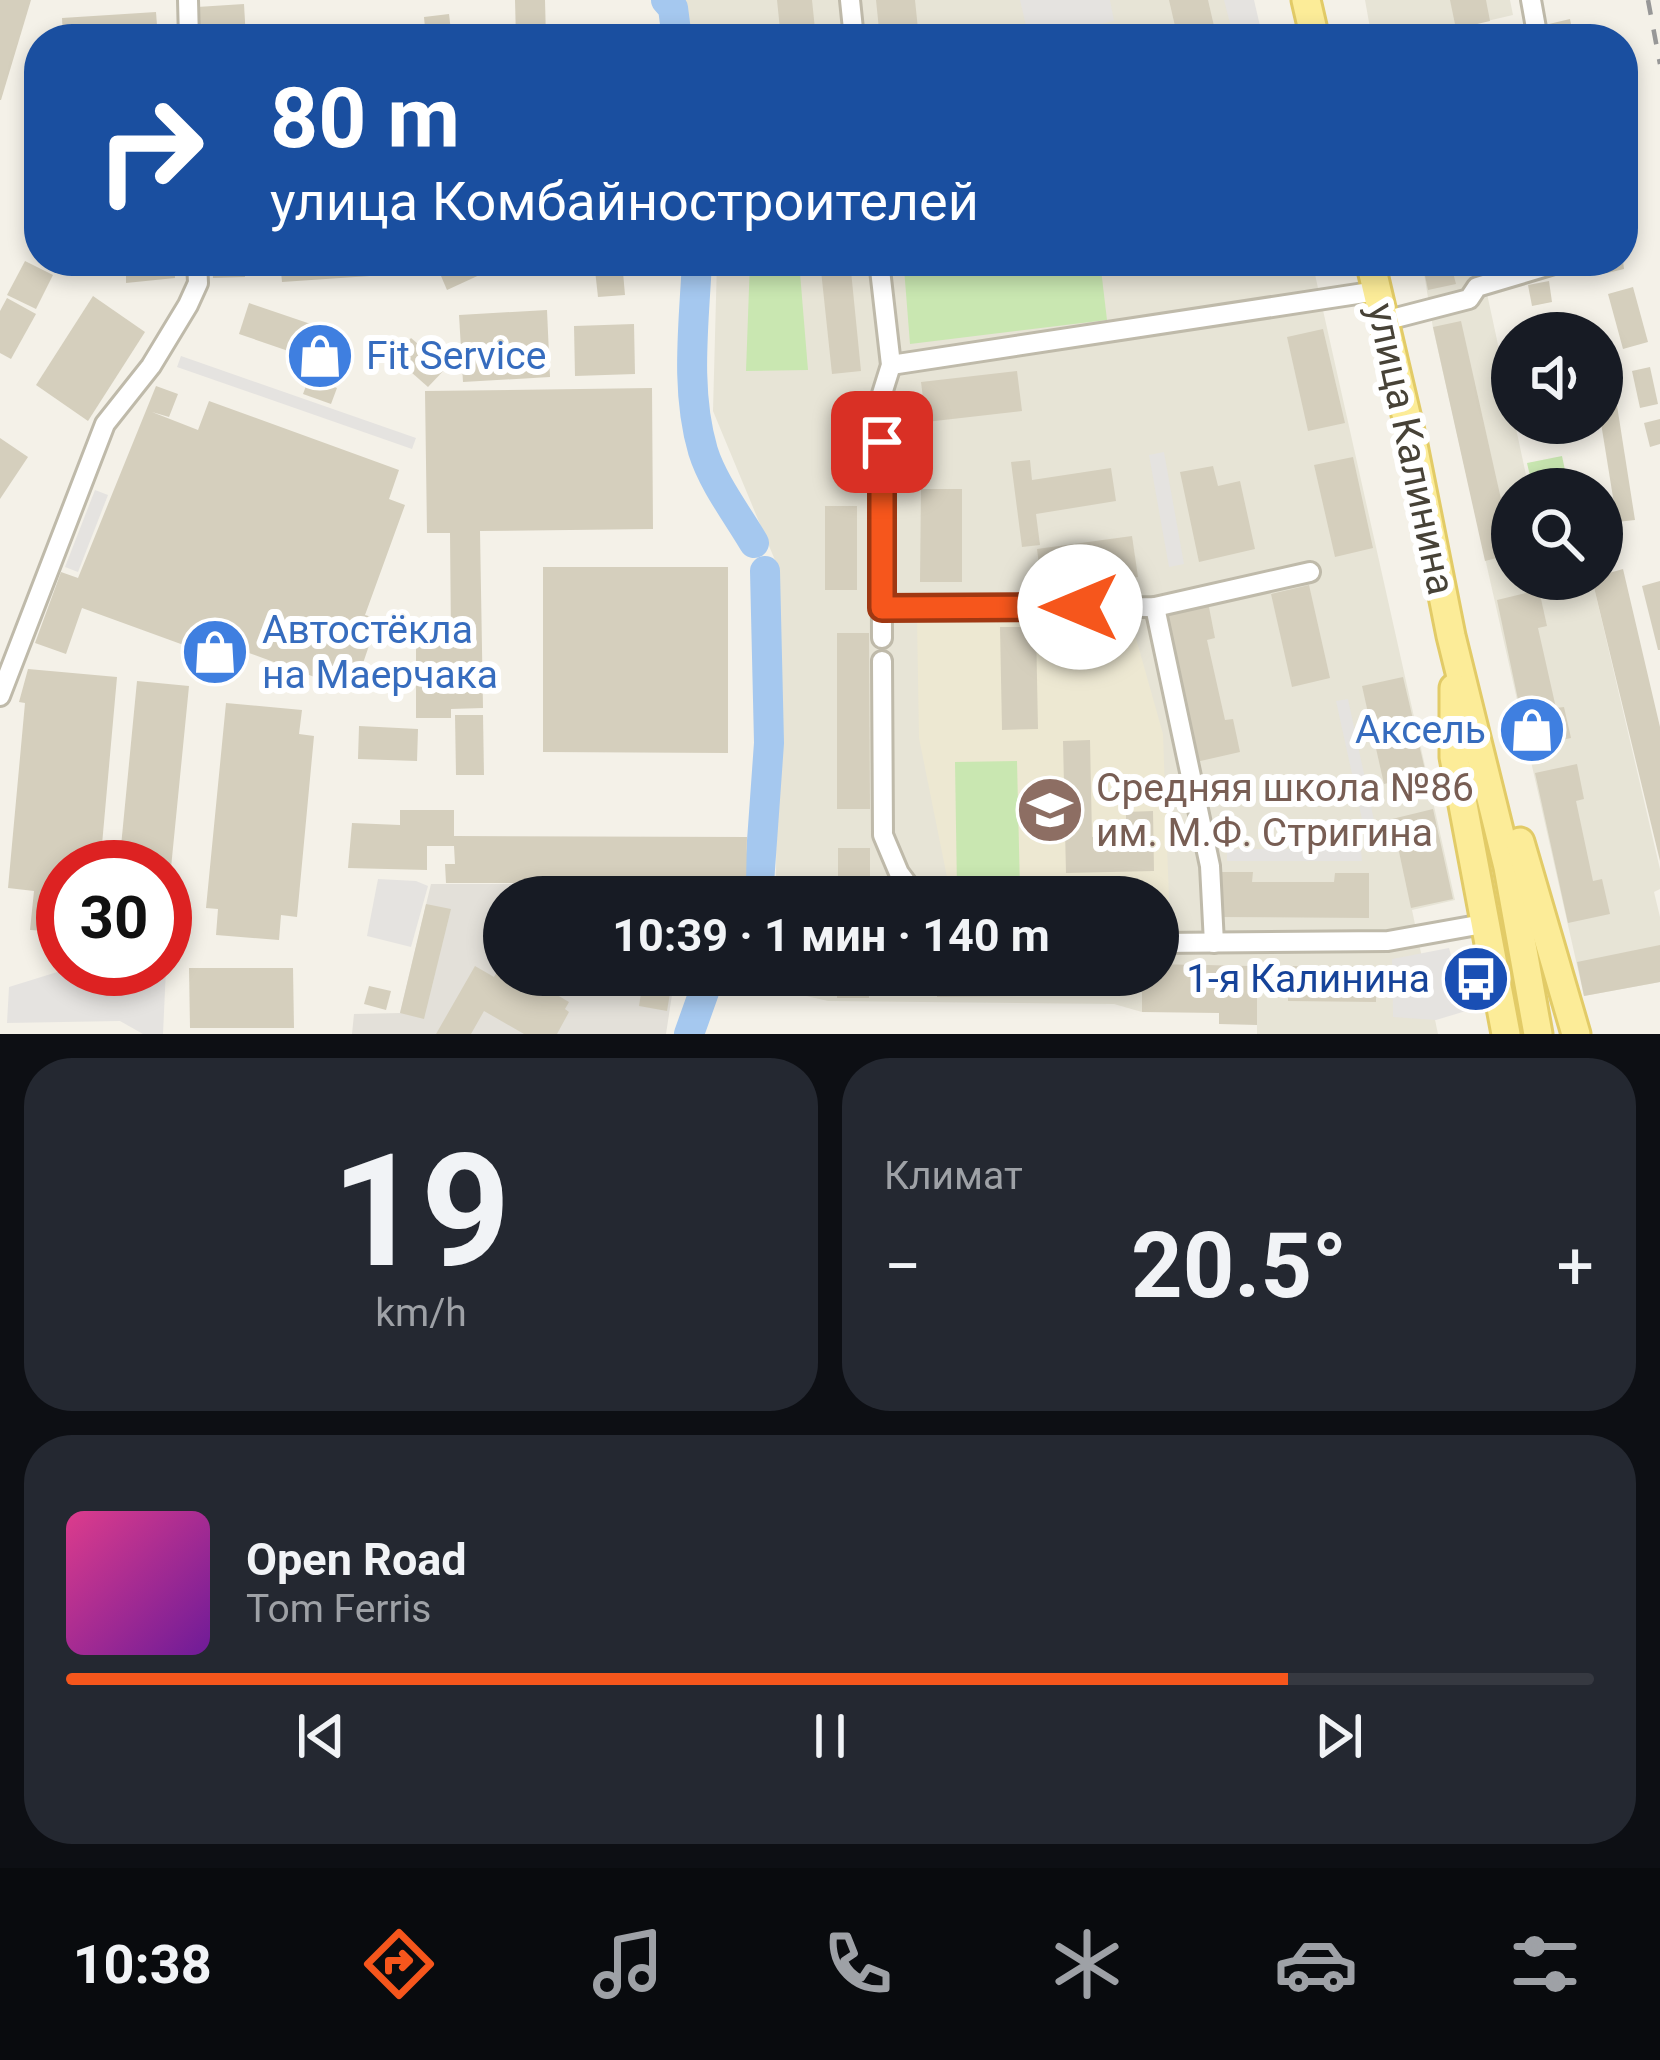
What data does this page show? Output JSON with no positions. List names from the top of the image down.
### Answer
{
  "streets": {
    "main road": ["улица Калинина"]
  },
  "places": {
    "shop": ["Fit Service", "Автостёкла на Маерчака", "Аксель"],
    "school or university": ["Средняя школа №86 им. М.Ф. Стригина"],
    "bus stop": ["1-я Калинина"]
  },
  "page": {
    "turn": ["80 m", "улица Комбайностроителей"],
    "limit": "30",
    "trip": "10:39 · 1 мин · 140 m",
    "tile": [
      ["19", "km/h"],
      "Климат"
    ],
    "heat": ["−", "20.5°", "+"],
    "song": ["Open Road", "Tom Ferris"],
    "tabs": "10:38"
  }
}
